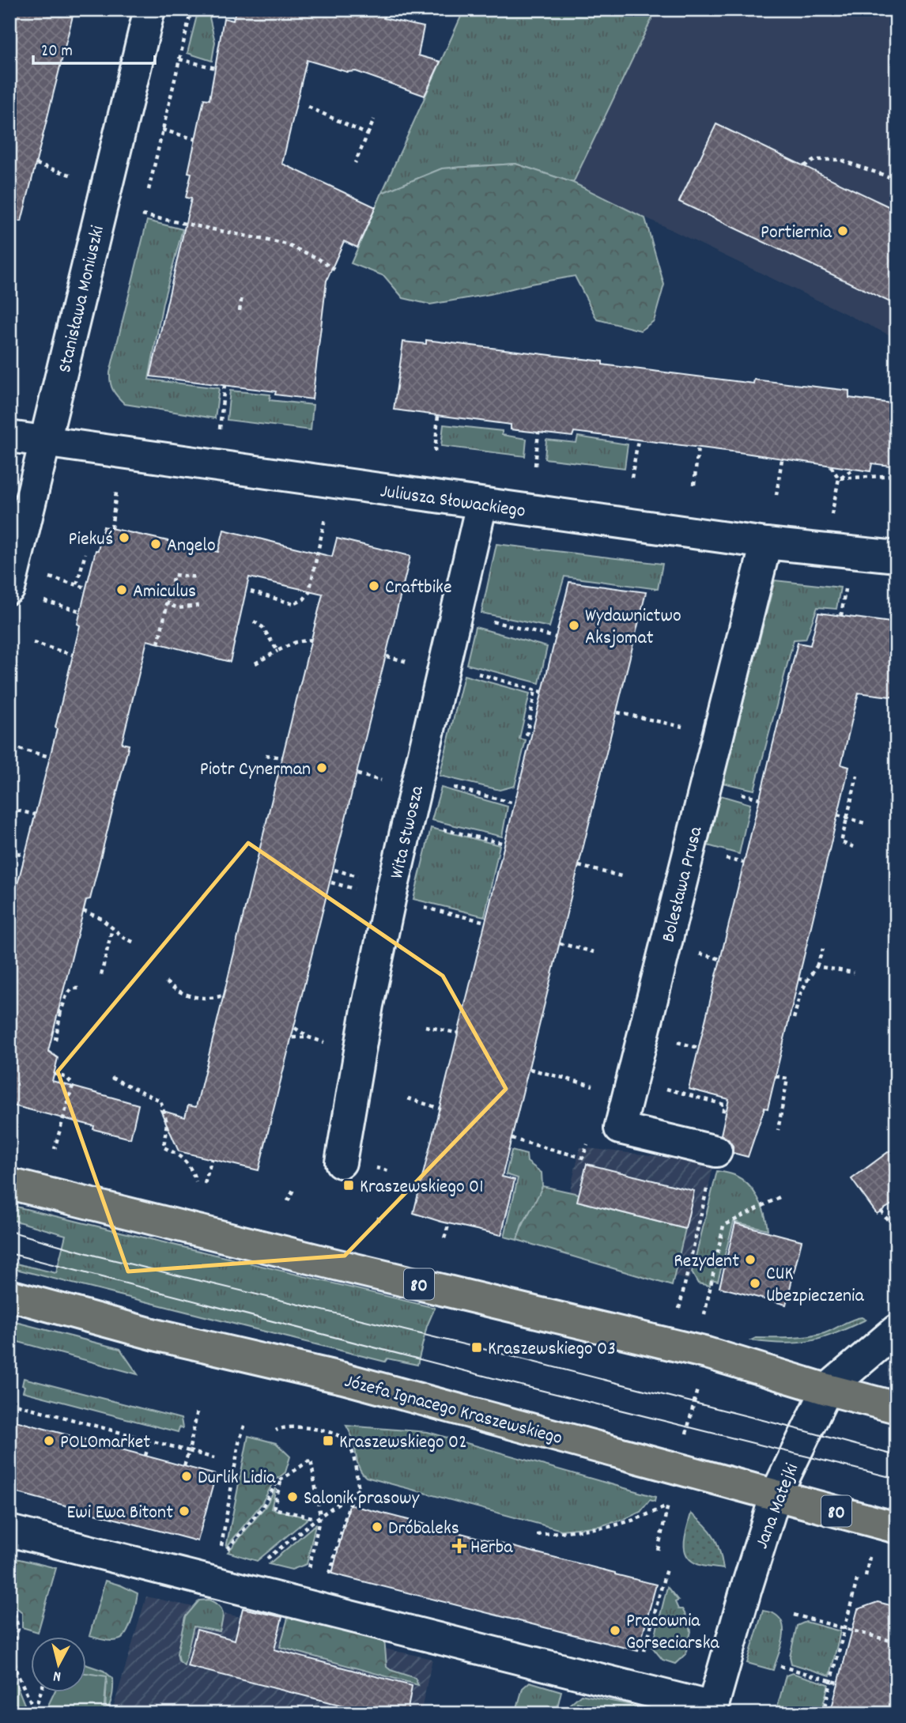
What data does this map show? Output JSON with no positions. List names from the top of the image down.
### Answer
{
  "streets": {
    "main road": ["80", "Józefa Ignacego Kraszewskiego"],
    "street": [
      "Stanisława Moniuszki",
      "Juliusza Słowackiego",
      "Wita Stwosza",
      "Bolesława Prusa",
      "Jana Matejki"
    ]
  },
  "crossings": [
    ["Stanisława Moniuszki", "Juliusza Słowackiego"],
    ["Juliusza Słowackiego", "Wita Stwosza"],
    ["Juliusza Słowackiego", "Bolesława Prusa"],
    ["80", "Jana Matejki"],
    ["Józefa Ignacego Kraszewskiego", "Jana Matejki"]
  ],
  "places": {
    "other": [
      "Portiernia",
      "Piekuś",
      "Angelo",
      "Craftbike",
      "Amiculus",
      "Wydawnictwo Aksjomat",
      "Piotr Cynerman",
      "Rezydent",
      "CUK Ubezpieczenia",
      "POLOmarket",
      "Durlik Lidia",
      "Salonik prasowy",
      "Ewi Ewa Bitont",
      "Dróbaleks",
      "Pracownia Gorseciarska"
    ],
    "transit": ["Kraszewskiego 01", "Kraszewskiego 03", "Kraszewskiego 02"],
    "health": ["Herba"]
  },
  "scale_bar": "20 m",
  "north": "bottom"
}
